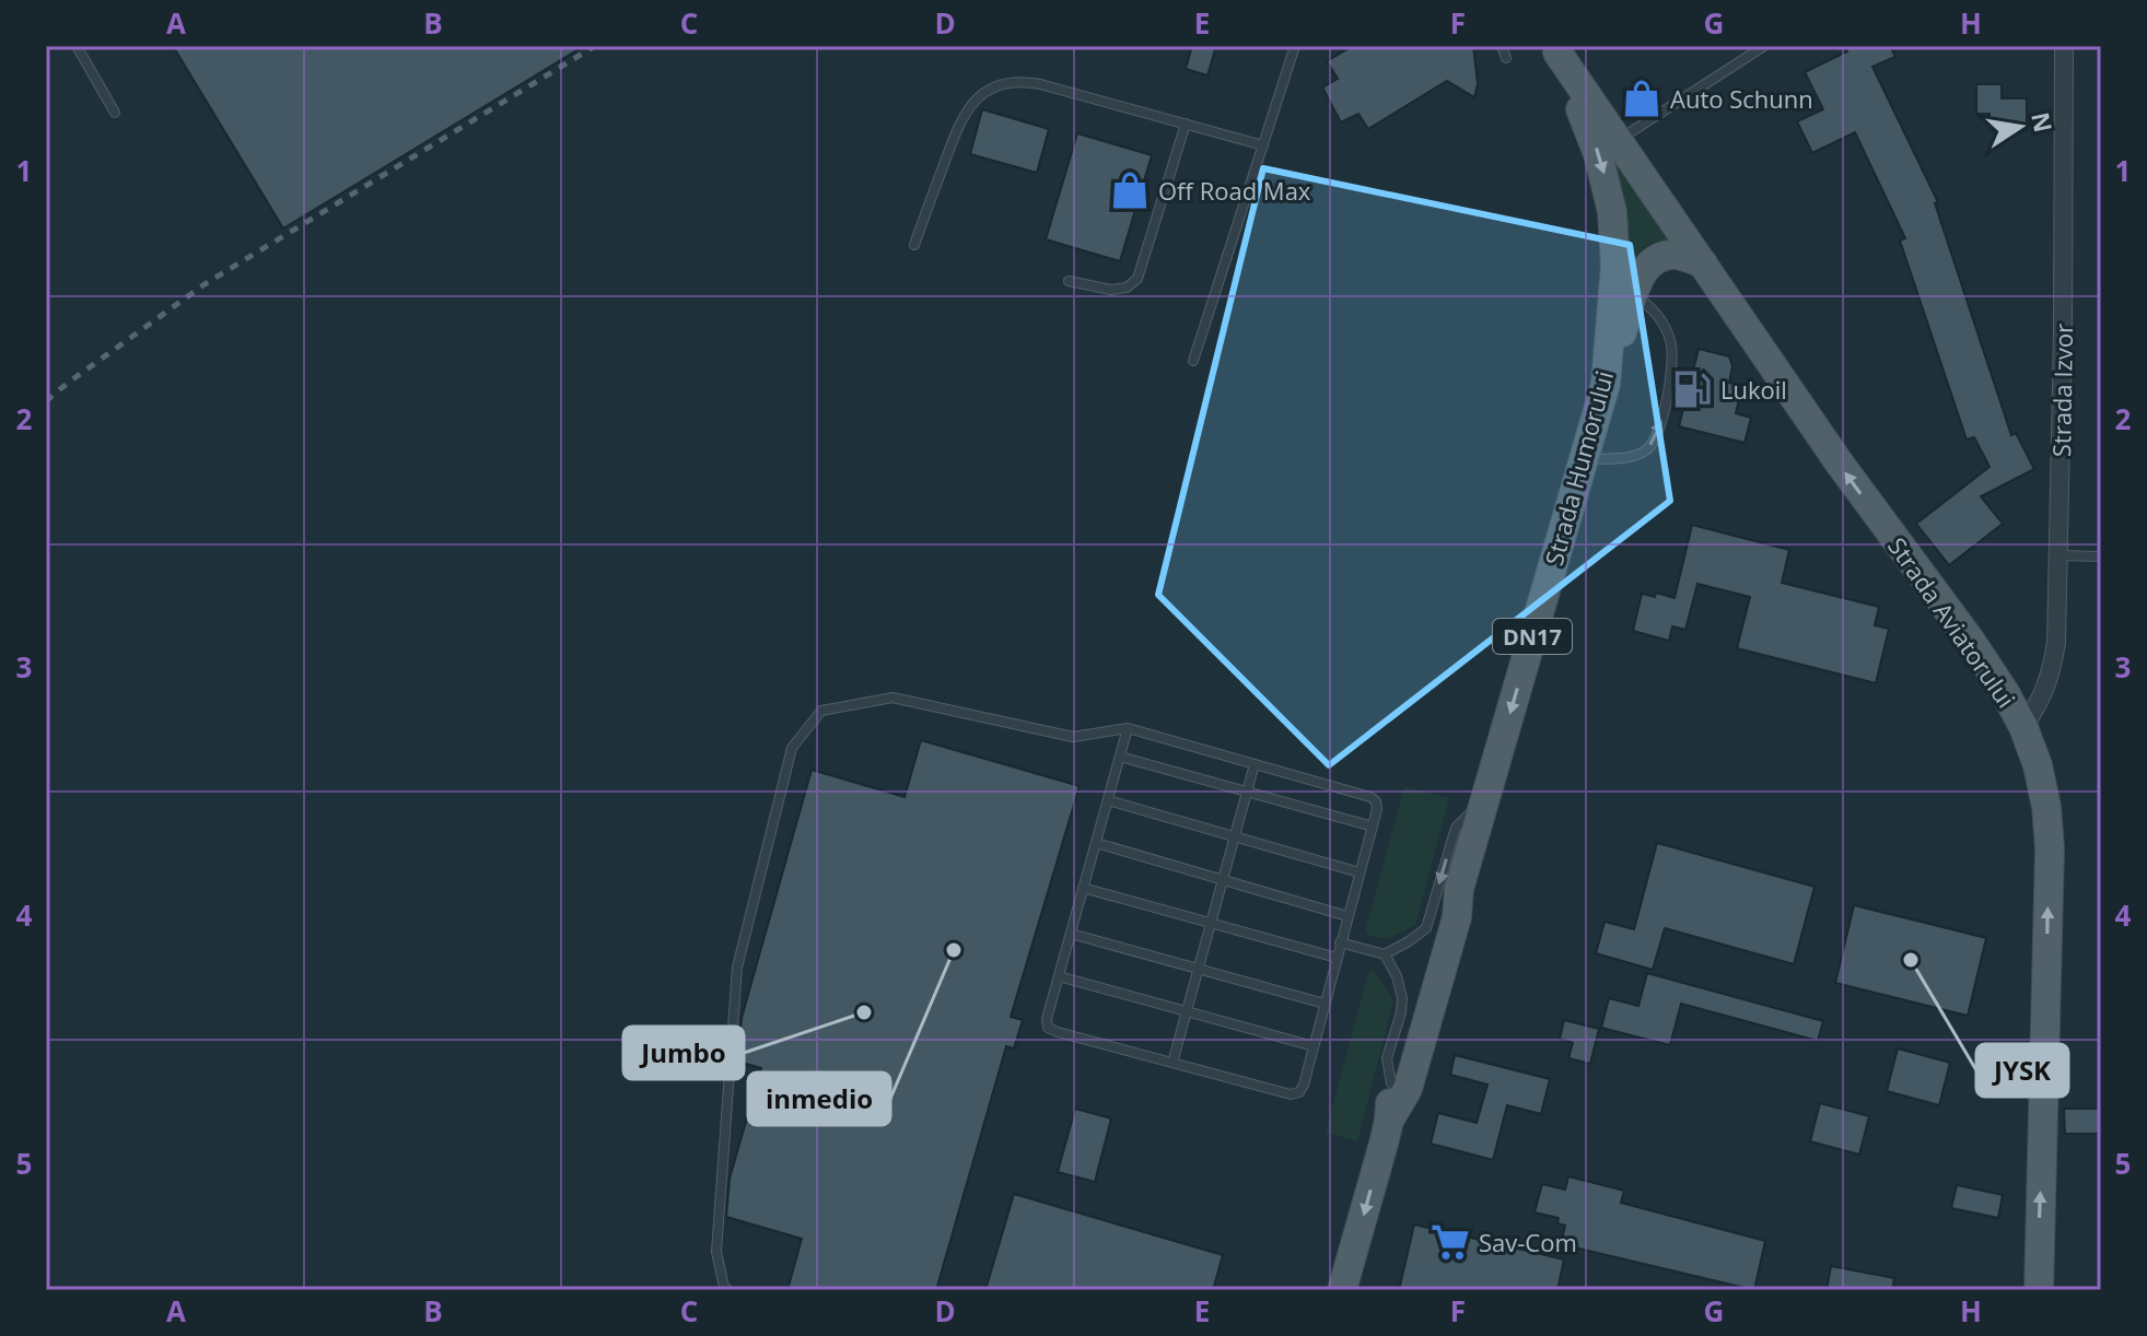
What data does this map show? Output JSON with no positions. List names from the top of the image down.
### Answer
{
  "streets": {
    "main road": ["Strada Humorului", "Strada Aviatorului", "DN17"],
    "street": ["Strada Izvor"]
  },
  "crossings": [
    ["Strada Izvor", "Strada Aviatorului"],
    ["Strada Humorului", "Strada Aviatorului"]
  ],
  "one_way": ["Strada Humorului", "Strada Aviatorului"],
  "places": {
    "shop": ["Auto Schunn", "Off Road Max"],
    "fuel station": ["Lukoil"],
    "other": ["inmedio", "JYSK", "Jumbo"],
    "supermarket": ["Sav-Com"]
  },
  "north": "right",
  "grid": {
    "columns": [
      "A",
      "B",
      "C",
      "D",
      "E",
      "F",
      "G",
      "H"
    ],
    "rows": [
      "1",
      "2",
      "3",
      "4",
      "5"
    ]
  }
}
